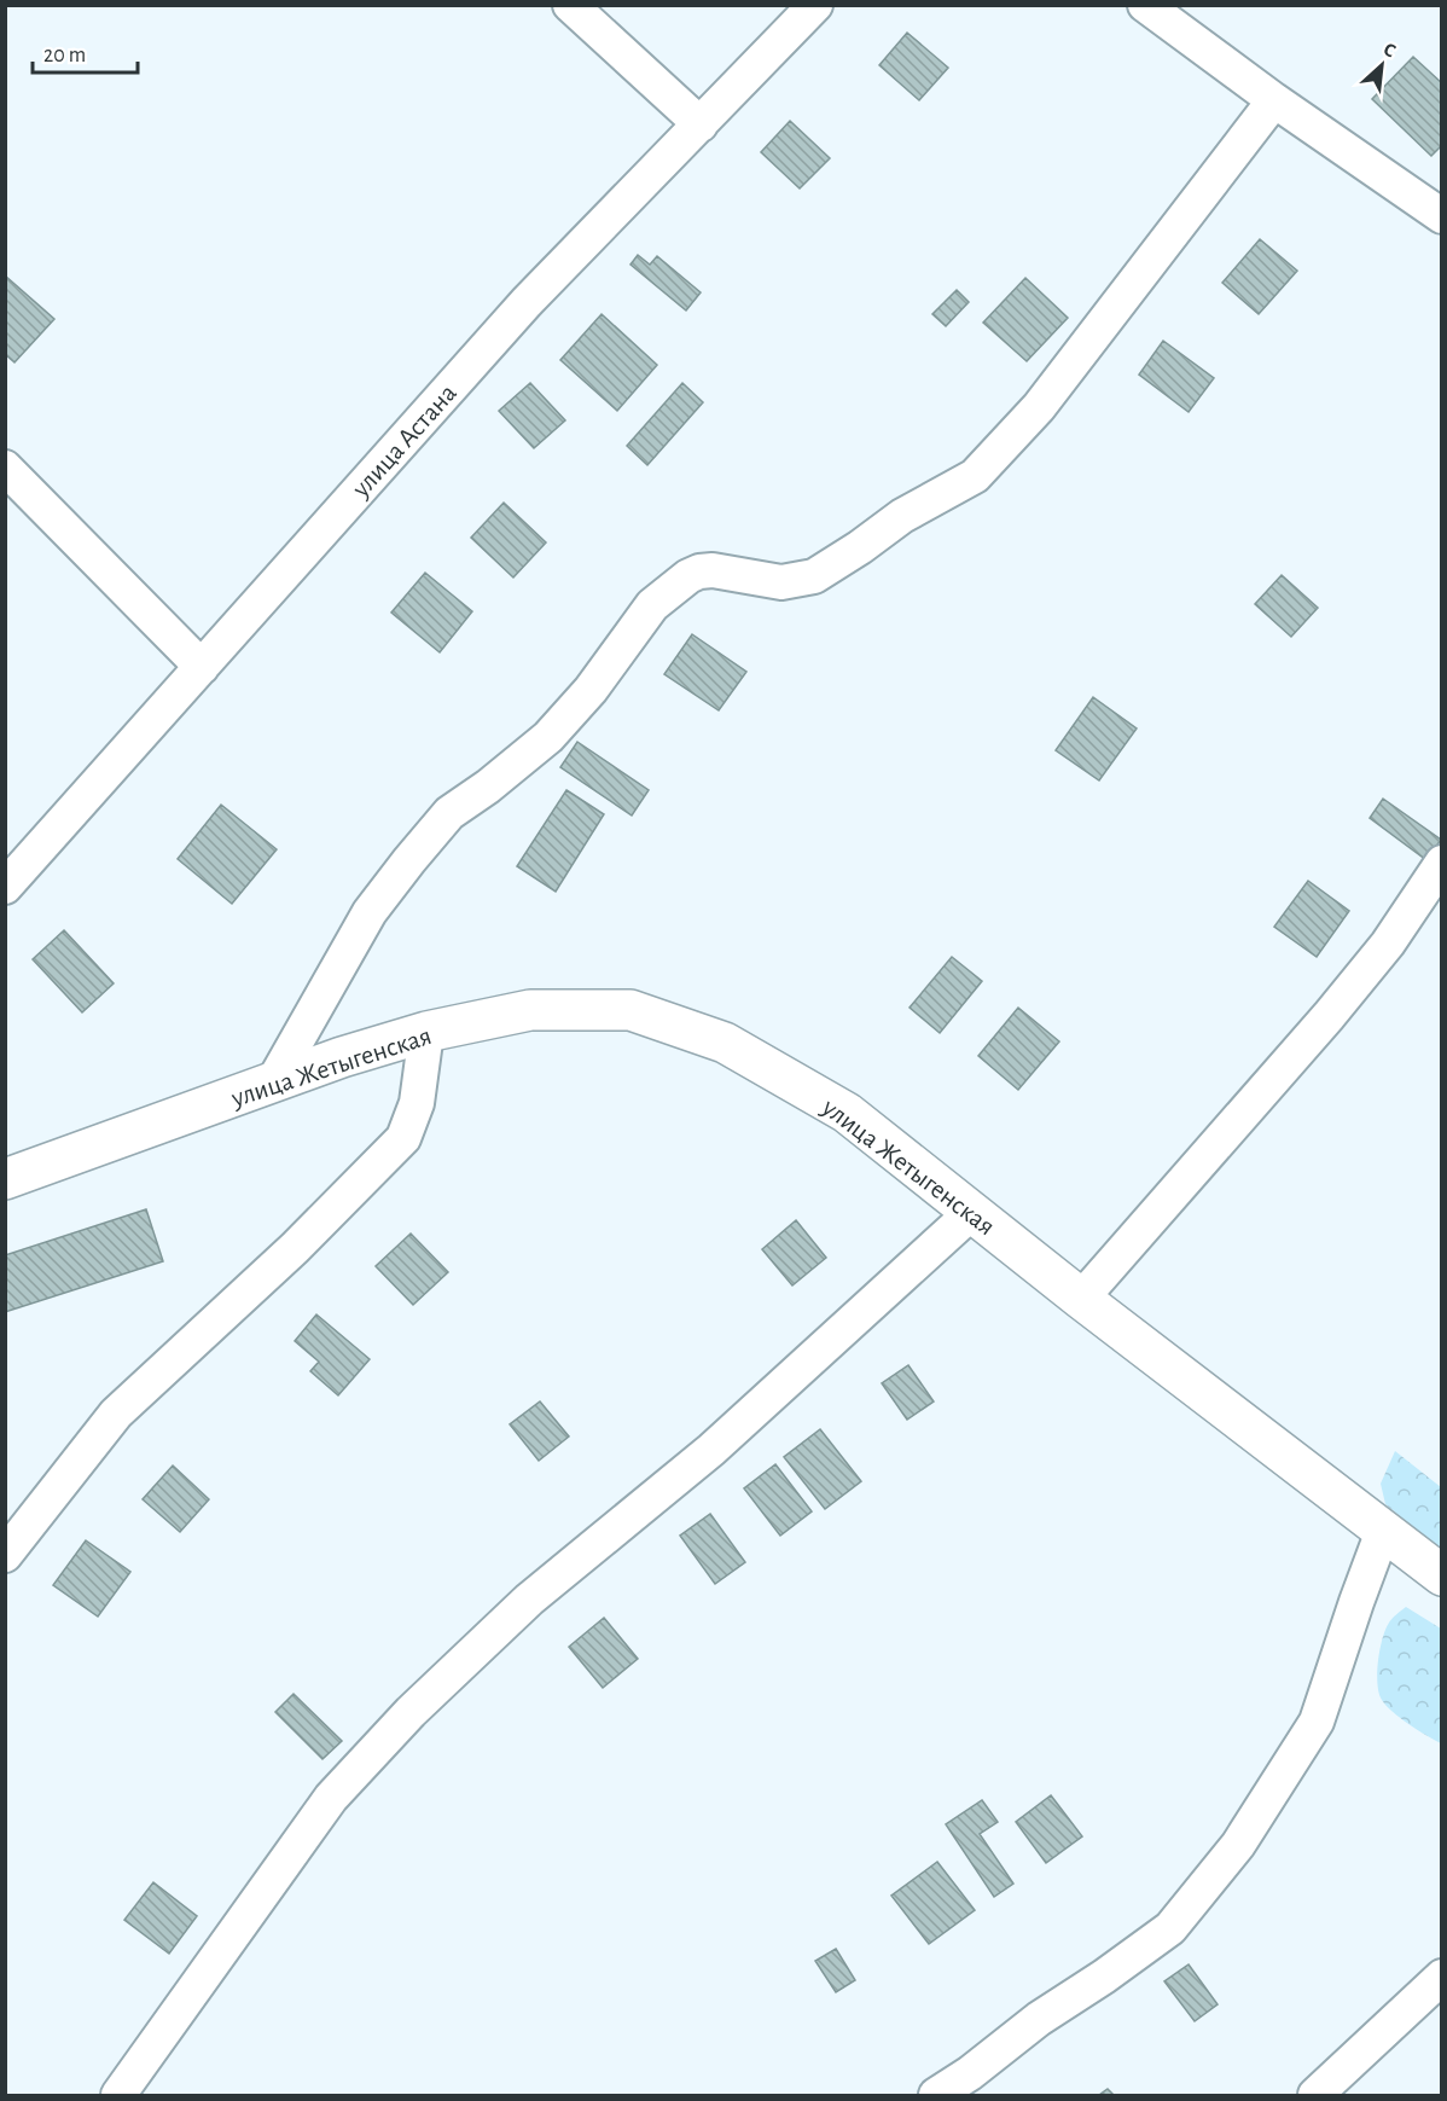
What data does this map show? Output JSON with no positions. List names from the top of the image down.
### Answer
{
  "streets": {
    "main road": ["улица Жетыгенская"],
    "street": ["улица Астана"]
  },
  "scale_bar": "20 m",
  "north": "top right"
}
